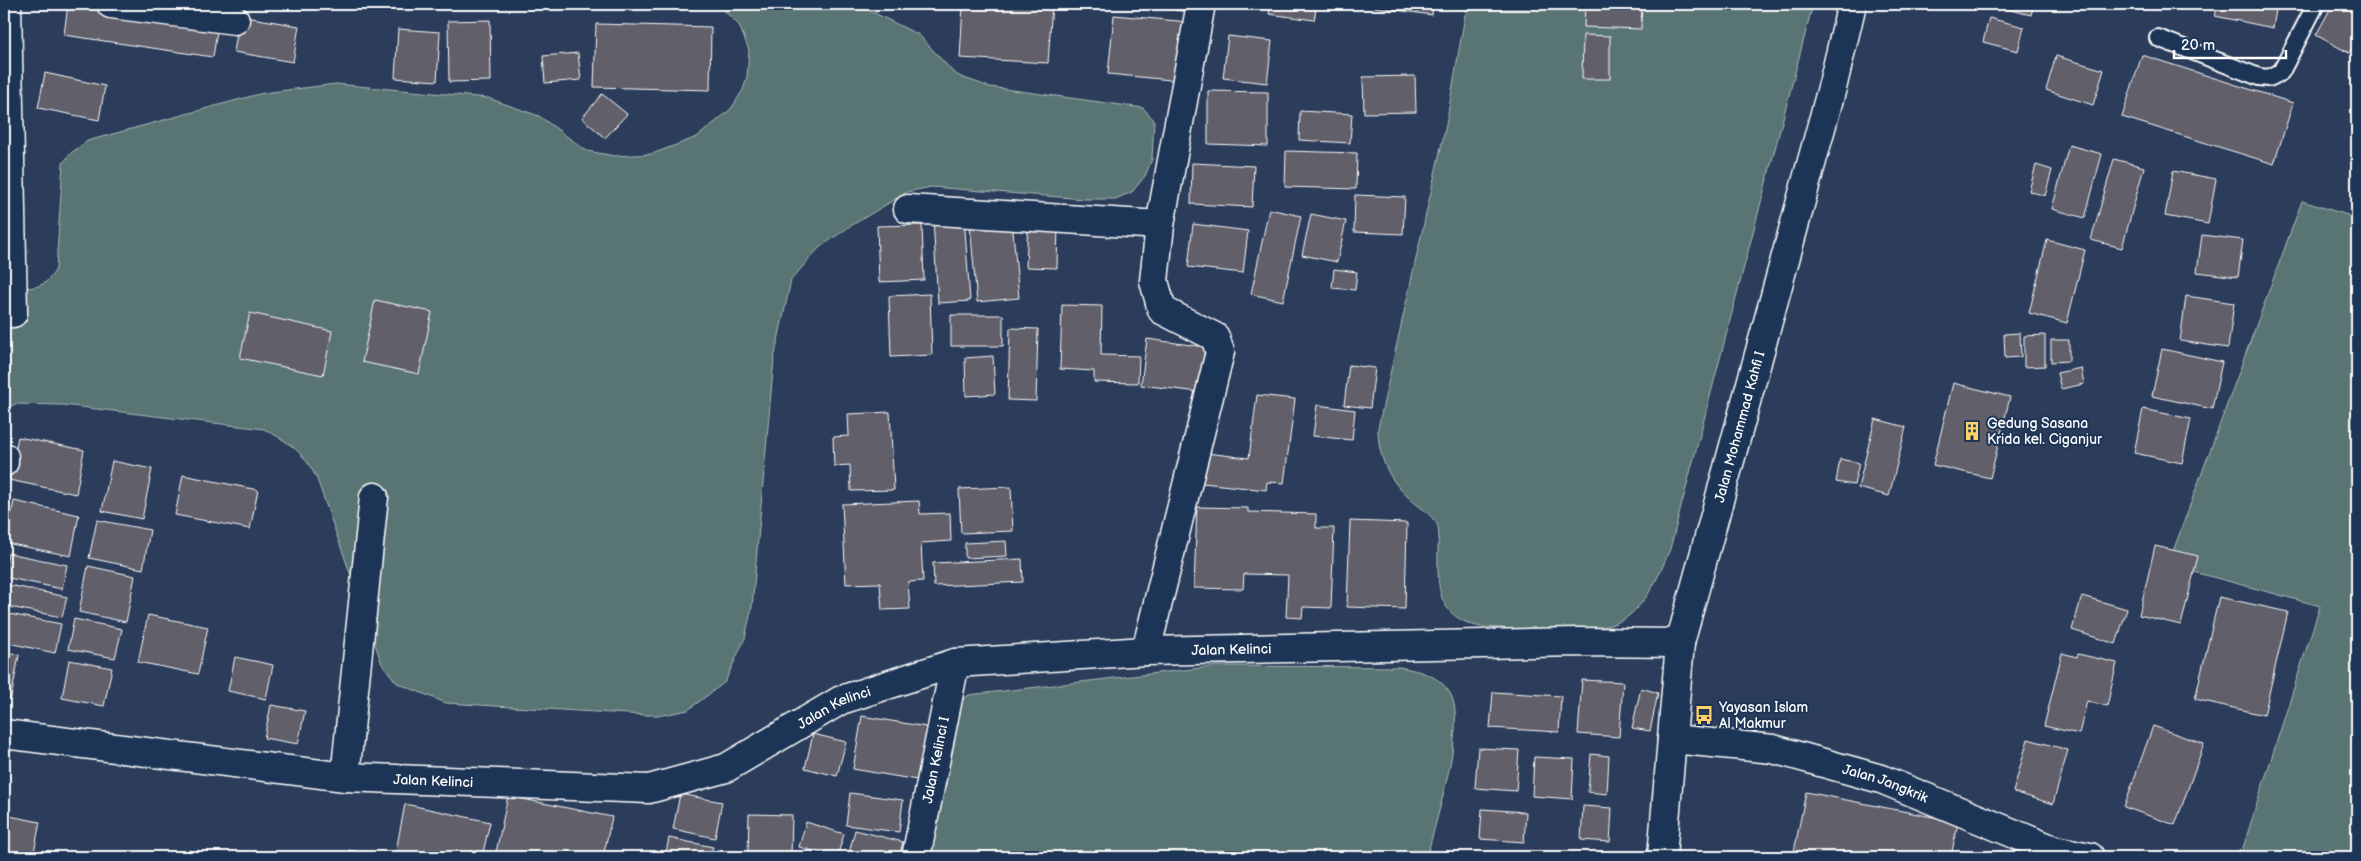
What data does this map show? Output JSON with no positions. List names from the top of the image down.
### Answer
{
  "streets": {
    "street": [
      "Jalan Mohammad Kahfi I",
      "Jalan Kelinci",
      "Jalan Kelinci I",
      "Jalan Jangkrik"
    ]
  },
  "crossings": [
    ["Jalan Mohammad Kahfi I", "Jalan Kelinci"],
    ["Jalan Mohammad Kahfi I", "Jalan Jangkrik"],
    ["Jalan Kelinci", "Jalan Kelinci I"]
  ],
  "places": {
    "building": ["Gedung Sasana Krida kel. Ciganjur"],
    "bus stop": ["Yayasan Islam Al Makmur"]
  },
  "scale_bar": "20 m"
}
